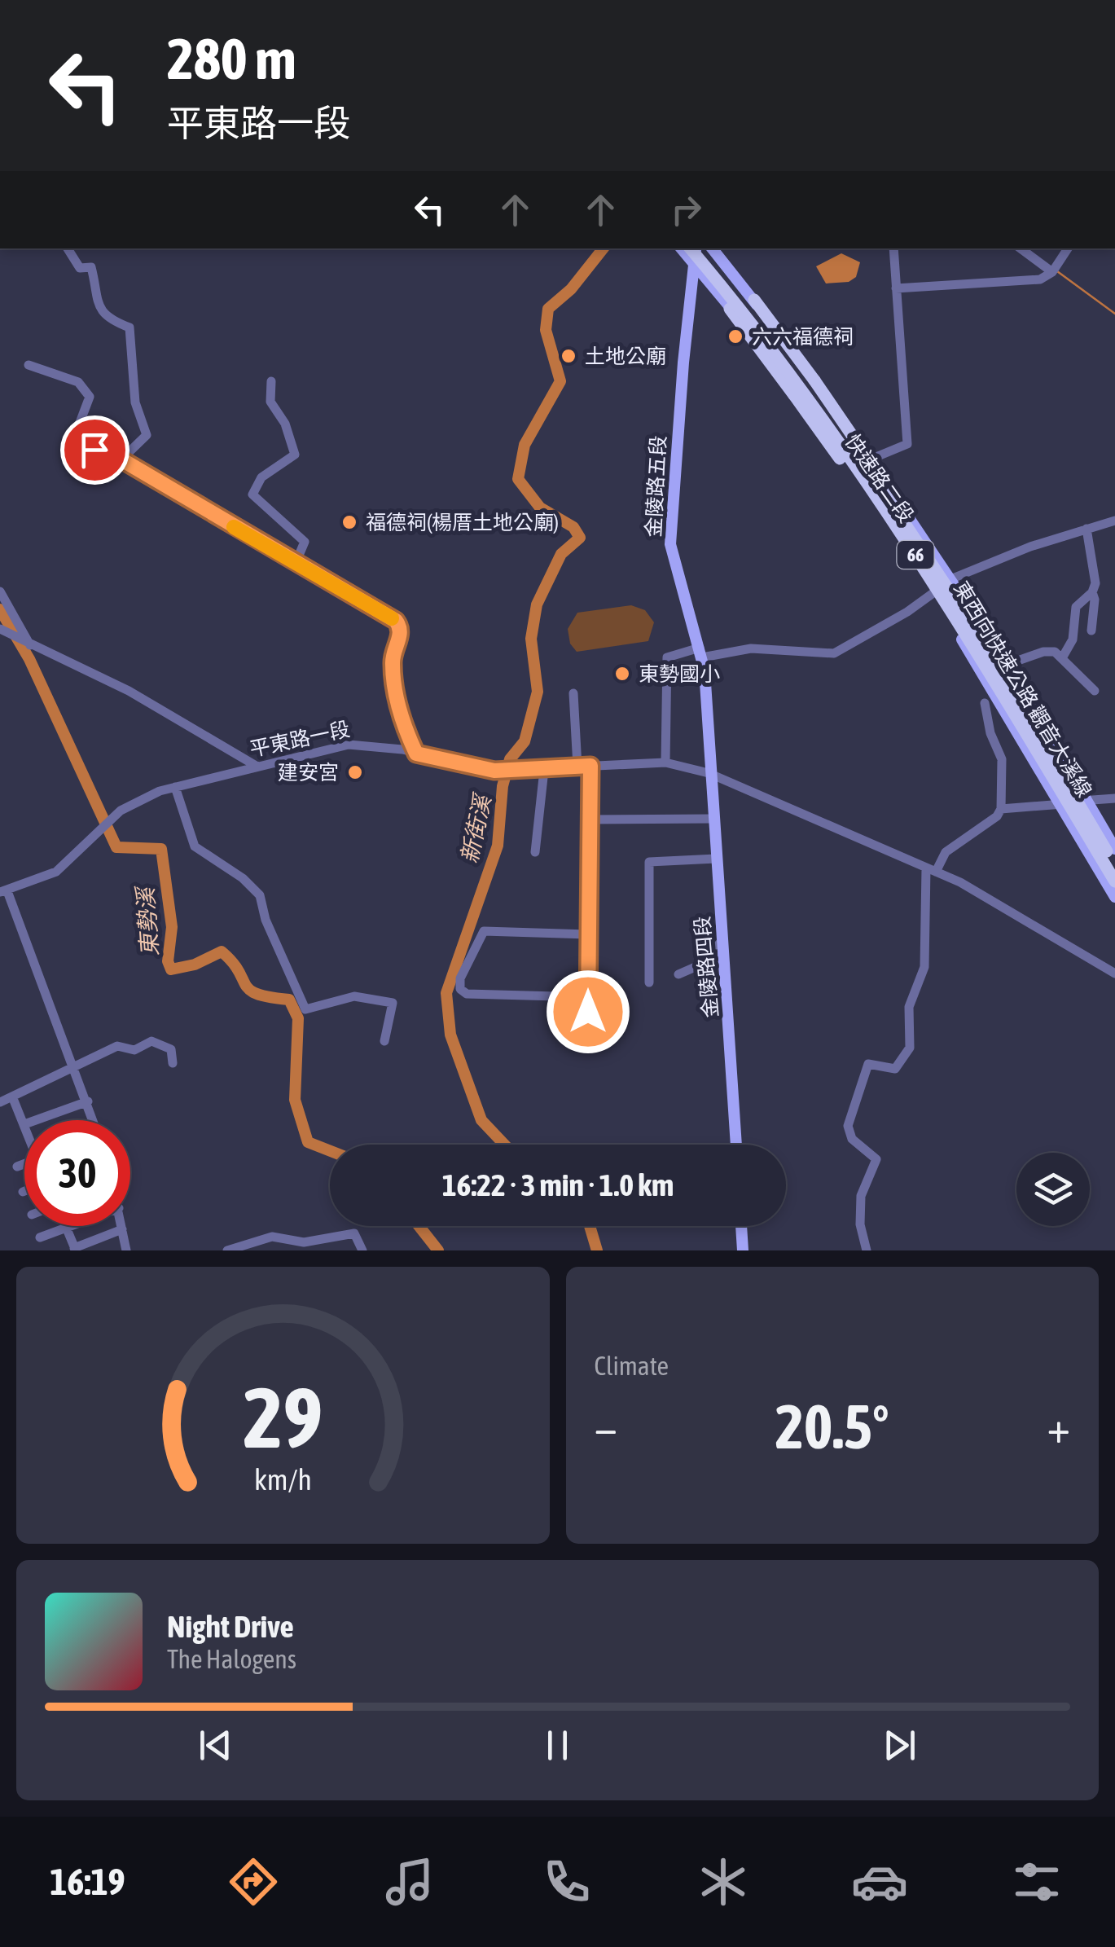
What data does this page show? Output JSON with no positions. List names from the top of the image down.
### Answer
{
  "streets": {
    "highway": ["66", "東西向快速公路 觀音大溪線"],
    "main road": ["快速路二段", "金陵路五段", "金陵路四段"],
    "street": ["平東路一段"]
  },
  "crossings": [
    ["快速路二段", "金陵路五段"],
    ["快速路二段", "66"],
    ["金陵路五段", "66"],
    ["金陵路五段", "平東路一段"],
    ["金陵路五段", "金陵路四段"],
    ["平東路一段", "金陵路四段"]
  ],
  "water": ["新街溪", "東勢溪"],
  "places": [
    "六六福德祠",
    "土地公廟",
    "福德祠(楊厝土地公廟)",
    "東勢國小",
    "建安宮"
  ],
  "page": {
    "turn": ["280 m", "平東路一段"],
    "limit": "30",
    "trip": "16:22 · 3 min · 1.0 km",
    "tile": "Climate",
    "heat": ["−", "20.5°", "+"],
    "song": ["Night Drive", "The Halogens"],
    "tabs": "16:19",
    "gauge": ["29", "km/h"]
  }
}
